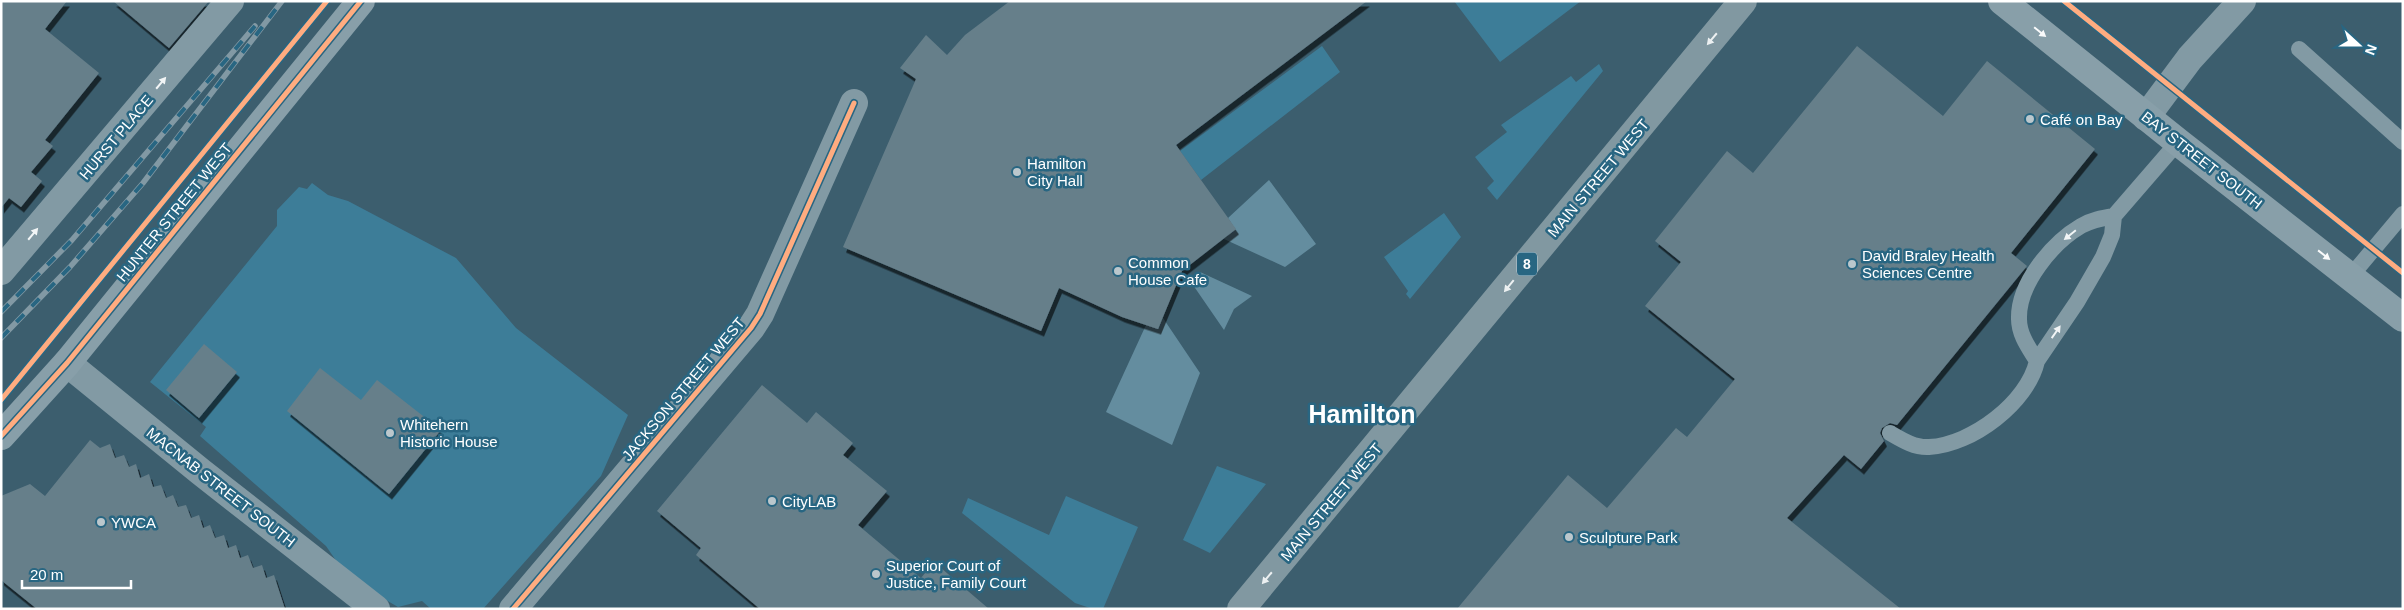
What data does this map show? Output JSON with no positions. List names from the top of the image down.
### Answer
{
  "streets": {
    "main road": ["MAIN STREET WEST", "8"],
    "street": [
      "HURST PLACE",
      "BAY STREET SOUTH",
      "HUNTER STREET WEST",
      "JACKSON STREET WEST",
      "MACNAB STREET SOUTH"
    ]
  },
  "crossings": [
    ["HUNTER STREET WEST", "MACNAB STREET SOUTH"]
  ],
  "one_way": ["HURST PLACE", "BAY STREET SOUTH", "MAIN STREET WEST"],
  "districts": ["Hamilton"],
  "places": [
    "Café on Bay",
    "Hamilton City Hall",
    "David Braley Health Sciences Centre",
    "Common House Cafe",
    "Whitehern Historic House",
    "CityLAB",
    "YWCA",
    "Sculpture Park",
    "Superior Court of Justice, Family Court"
  ],
  "scale_bar": "20 m",
  "north": "right"
}
